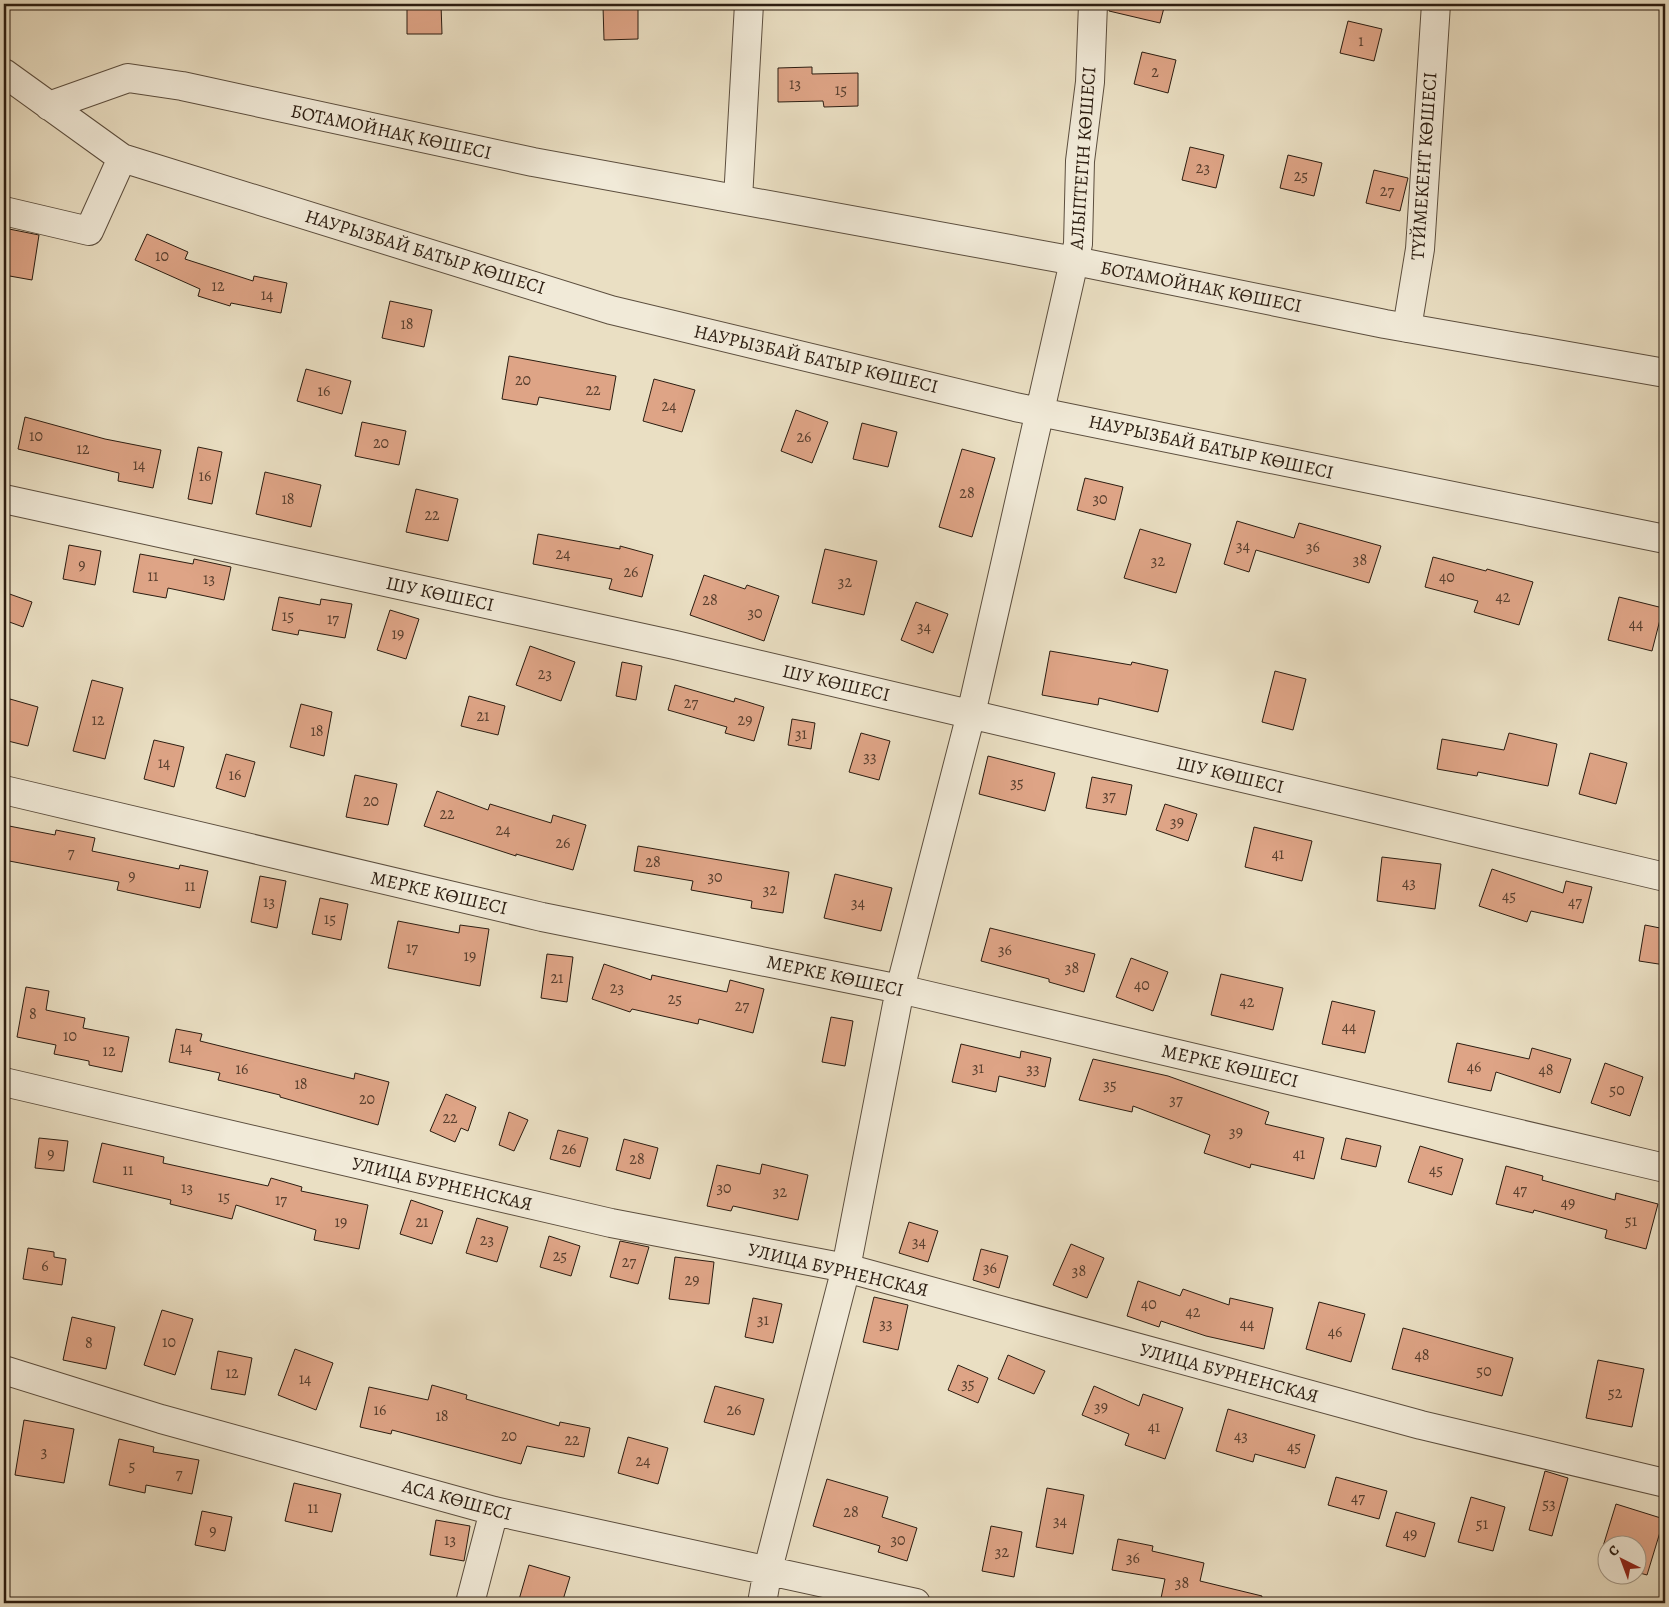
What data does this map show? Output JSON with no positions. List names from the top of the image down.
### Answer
{
  "streets": {
    "street": [
      "БОТАМОЙНАҚ КӨШЕСІ",
      "АЛЫПТЕГІН КӨШЕСІ",
      "ТҮЙМЕКЕНТ КӨШЕСІ",
      "НАУРЫЗБАЙ БАТЫР КӨШЕСІ",
      "ШУ КӨШЕСІ",
      "МЕРКЕ КӨШЕСІ",
      "УЛИЦА БУРНЕНСКАЯ",
      "АСА КӨШЕСІ"
    ]
  },
  "crossings": [
    ["БОТАМОЙНАҚ КӨШЕСІ", "АЛЫПТЕГІН КӨШЕСІ"],
    ["БОТАМОЙНАҚ КӨШЕСІ", "ТҮЙМЕКЕНТ КӨШЕСІ"],
    ["БОТАМОЙНАҚ КӨШЕСІ", "НАУРЫЗБАЙ БАТЫР КӨШЕСІ"],
    ["АЛЫПТЕГІН КӨШЕСІ", "НАУРЫЗБАЙ БАТЫР КӨШЕСІ"],
    ["АЛЫПТЕГІН КӨШЕСІ", "ШУ КӨШЕСІ"],
    ["АЛЫПТЕГІН КӨШЕСІ", "МЕРКЕ КӨШЕСІ"],
    ["АЛЫПТЕГІН КӨШЕСІ", "УЛИЦА БУРНЕНСКАЯ"],
    ["АЛЫПТЕГІН КӨШЕСІ", "АСА КӨШЕСІ"]
  ],
  "house_numbers": [
    "1",
    "2",
    "13",
    "15",
    "23",
    "25",
    "27",
    "10",
    "12",
    "14",
    "18",
    "20",
    "22",
    "16",
    "24",
    "10",
    "26",
    "20",
    "12",
    "14",
    "16",
    "28",
    "18",
    "30",
    "22",
    "34",
    "36",
    "24",
    "38",
    "32",
    "9",
    "26",
    "11",
    "40",
    "13",
    "32",
    "42",
    "28",
    "30",
    "15",
    "17",
    "44",
    "34",
    "19",
    "23",
    "27",
    "21",
    "12",
    "29",
    "18",
    "31",
    "33",
    "14",
    "16",
    "35",
    "37",
    "20",
    "22",
    "39",
    "24",
    "26",
    "7",
    "41",
    "28",
    "9",
    "30",
    "43",
    "11",
    "32",
    "45",
    "13",
    "47",
    "34",
    "15",
    "17",
    "36",
    "19",
    "38",
    "21",
    "40",
    "23",
    "25",
    "42",
    "27",
    "8",
    "44",
    "10",
    "14",
    "12",
    "46",
    "31",
    "16",
    "33",
    "48",
    "18",
    "35",
    "50",
    "20",
    "37",
    "22",
    "39",
    "26",
    "9",
    "41",
    "28",
    "11",
    "45",
    "13",
    "30",
    "47",
    "32",
    "15",
    "17",
    "49",
    "51",
    "19",
    "21",
    "23",
    "34",
    "25",
    "27",
    "6",
    "36",
    "38",
    "29",
    "40",
    "42",
    "31",
    "33",
    "44",
    "46",
    "10",
    "8",
    "48",
    "50",
    "12",
    "14",
    "35",
    "52",
    "39",
    "16",
    "26",
    "18",
    "41",
    "20",
    "43",
    "22",
    "45",
    "3",
    "24",
    "5",
    "7",
    "47",
    "53",
    "11",
    "28",
    "34",
    "51",
    "9",
    "49",
    "13",
    "30",
    "32",
    "36",
    "38"
  ],
  "north": "top left"
}
